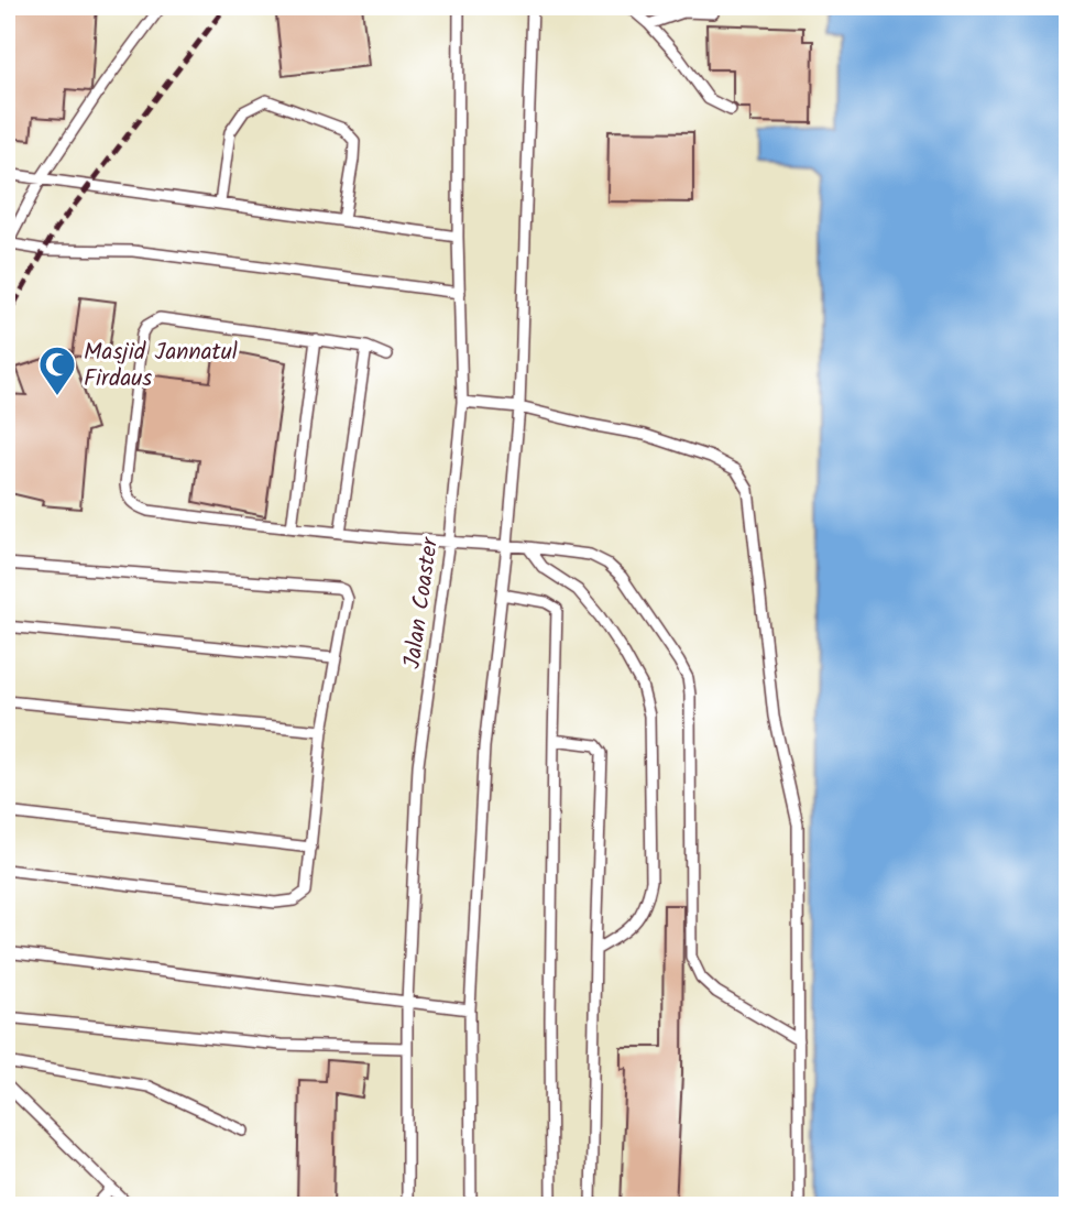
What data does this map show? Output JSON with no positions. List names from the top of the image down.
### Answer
{
  "streets": {
    "lane": ["Jalan Coaster"]
  },
  "places": {
    "mosque": ["Masjid Jannatul Firdaus"]
  }
}
